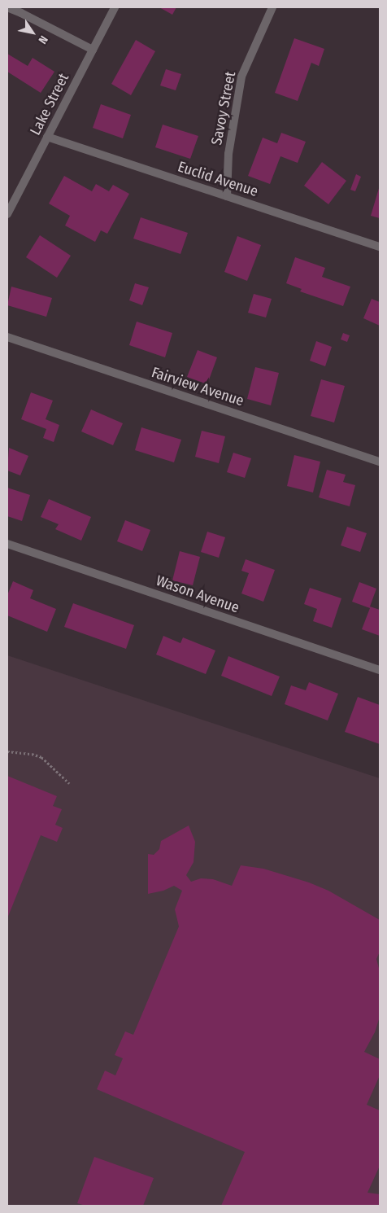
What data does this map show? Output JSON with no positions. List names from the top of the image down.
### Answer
{
  "streets": {
    "street": [
      "Lake Street",
      "Savoy Street",
      "Euclid Avenue",
      "Fairview Avenue",
      "Wason Avenue"
    ]
  },
  "crossings": [
    ["Lake Street", "Euclid Avenue"],
    ["Savoy Street", "Euclid Avenue"]
  ],
  "north": "bottom right"
}
